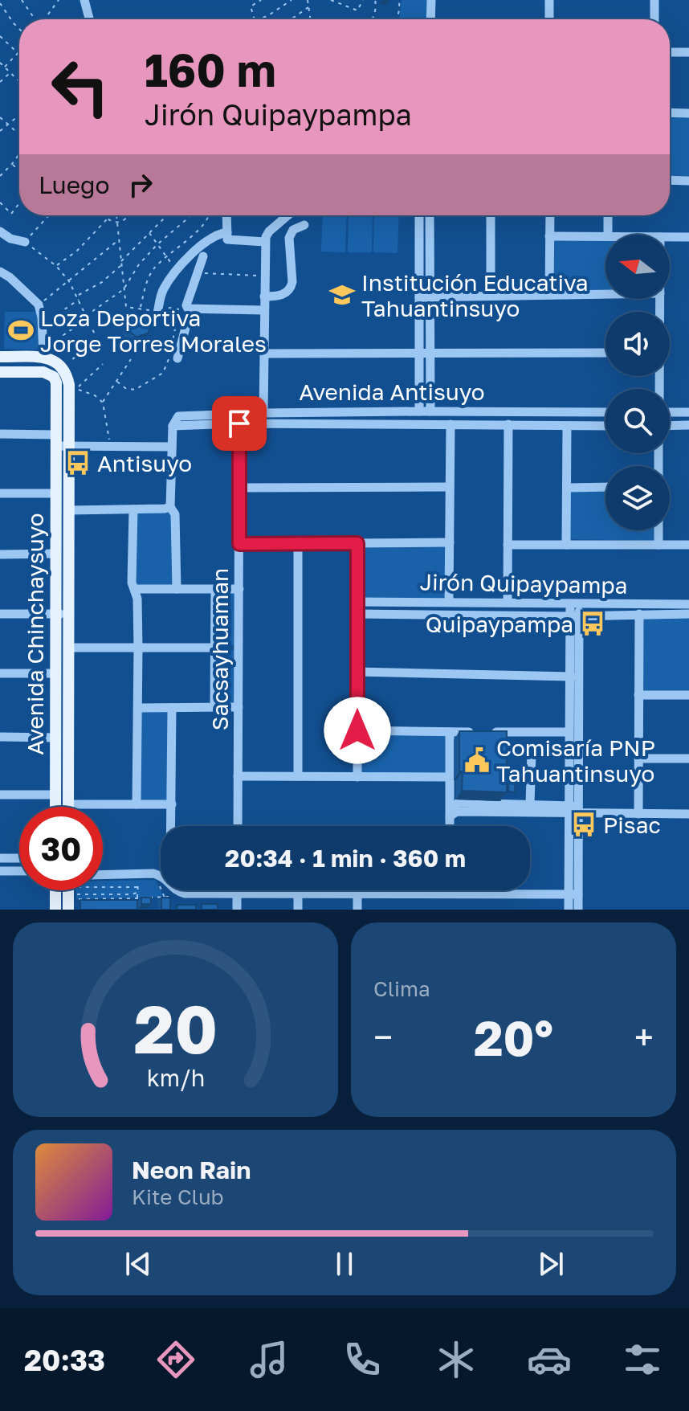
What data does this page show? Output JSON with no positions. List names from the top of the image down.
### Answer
{
  "streets": {
    "main road": ["Avenida Chinchaysuyo"],
    "street": ["Avenida Antisuyo", "Jirón Quipaypampa", "Sacsayhuaman"]
  },
  "crossings": [
    ["Avenida Antisuyo", "Sacsayhuaman"],
    ["Jirón Quipaypampa", "Sacsayhuaman"]
  ],
  "places": {
    "school or university": ["Institución Educativa Tahuantinsuyo"],
    "sports": ["Loza Deportiva Jorge Torres Morales"],
    "bus stop": ["Antisuyo", "Quipaypampa", "Pisac"],
    "public building": ["Comisaría PNP Tahuantinsuyo"]
  },
  "north": "left",
  "page": {
    "turn": ["160 m", "Jirón Quipaypampa"],
    "then": "Luego",
    "limit": "30",
    "trip": "20:34 · 1 min · 360 m",
    "tile": "Clima",
    "heat": ["−", "20°", "+"],
    "song": ["Neon Rain", "Kite Club"],
    "tabs": "20:33",
    "gauge": ["20", "km/h"]
  }
}
